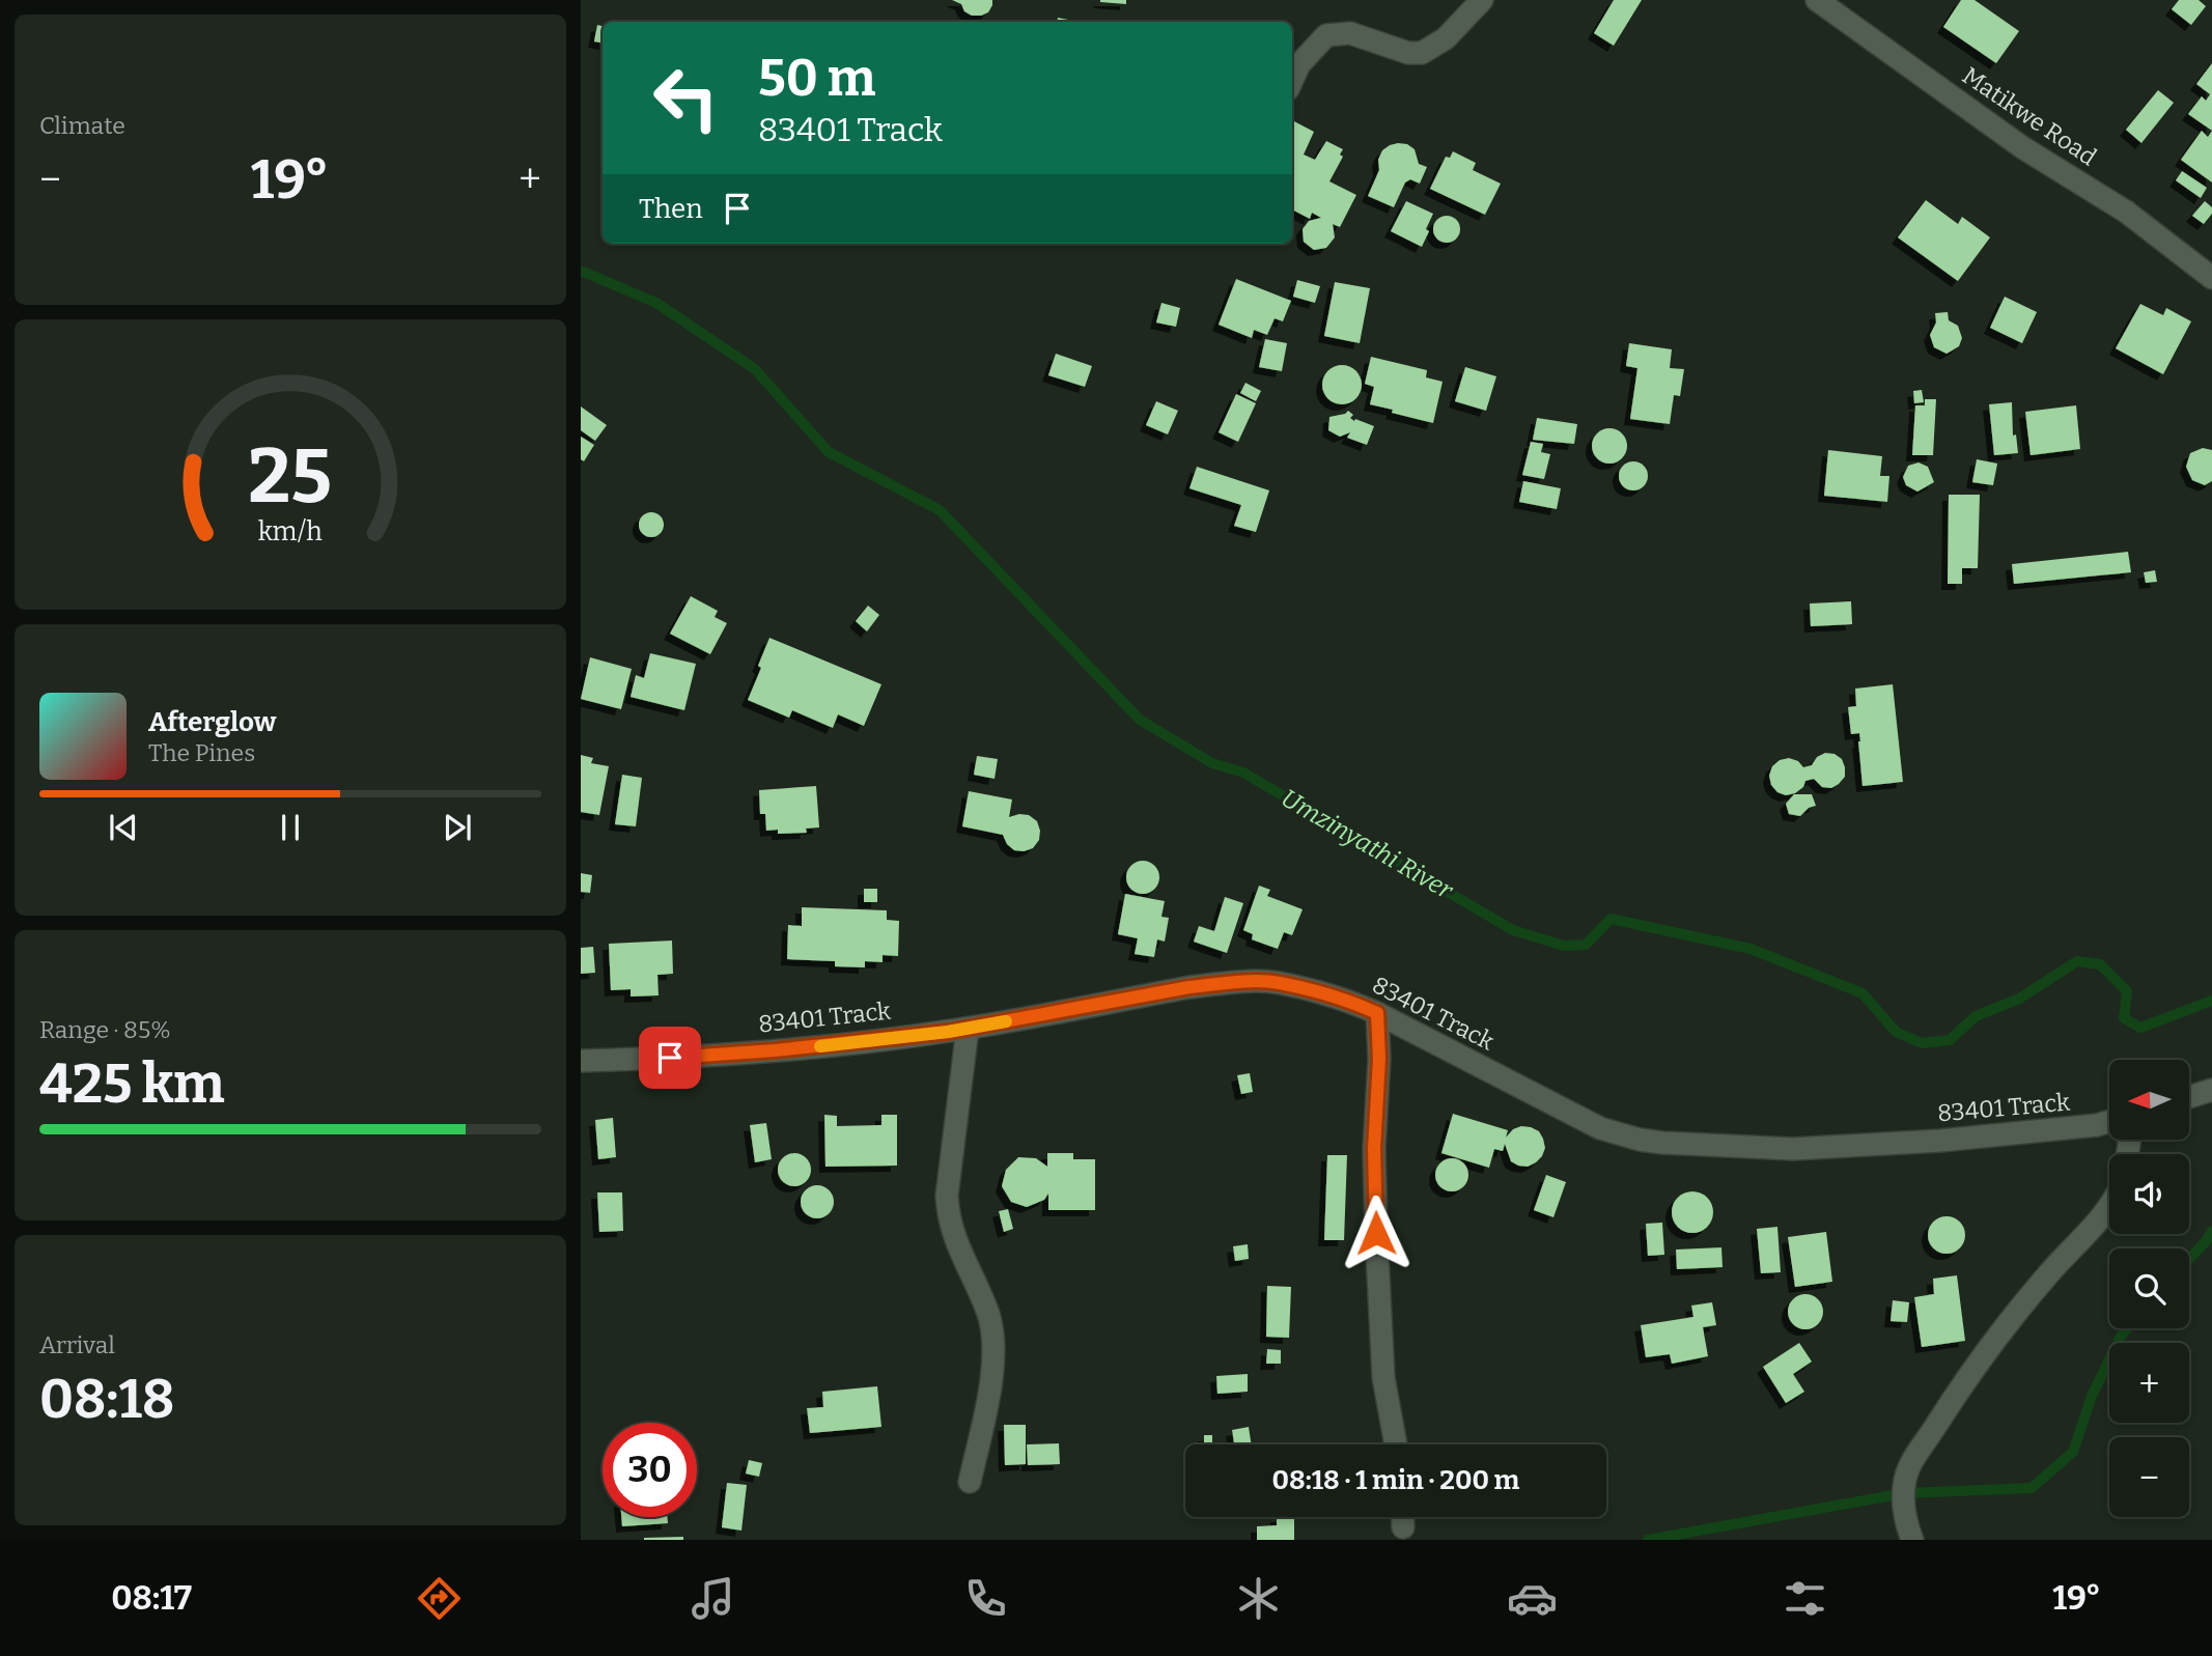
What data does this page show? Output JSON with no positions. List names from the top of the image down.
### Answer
{
  "streets": {
    "street": ["Matikwe Road", "83401 Track"]
  },
  "water": ["Umzinyathi River"],
  "north": "left",
  "page": {
    "tile": [
      "Climate",
      ["Range · 85%", "425 km"],
      ["Arrival", "08:18"]
    ],
    "turn": ["50 m", "83401 Track"],
    "heat": ["−", "19°", "+"],
    "then": "Then",
    "song": ["Afterglow", "The Pines"],
    "map_buttons": ["+", "−"],
    "limit": "30",
    "trip": "08:18 · 1 min · 200 m",
    "tabs": ["08:17", "19°"],
    "gauge": ["25", "km/h"]
  }
}
